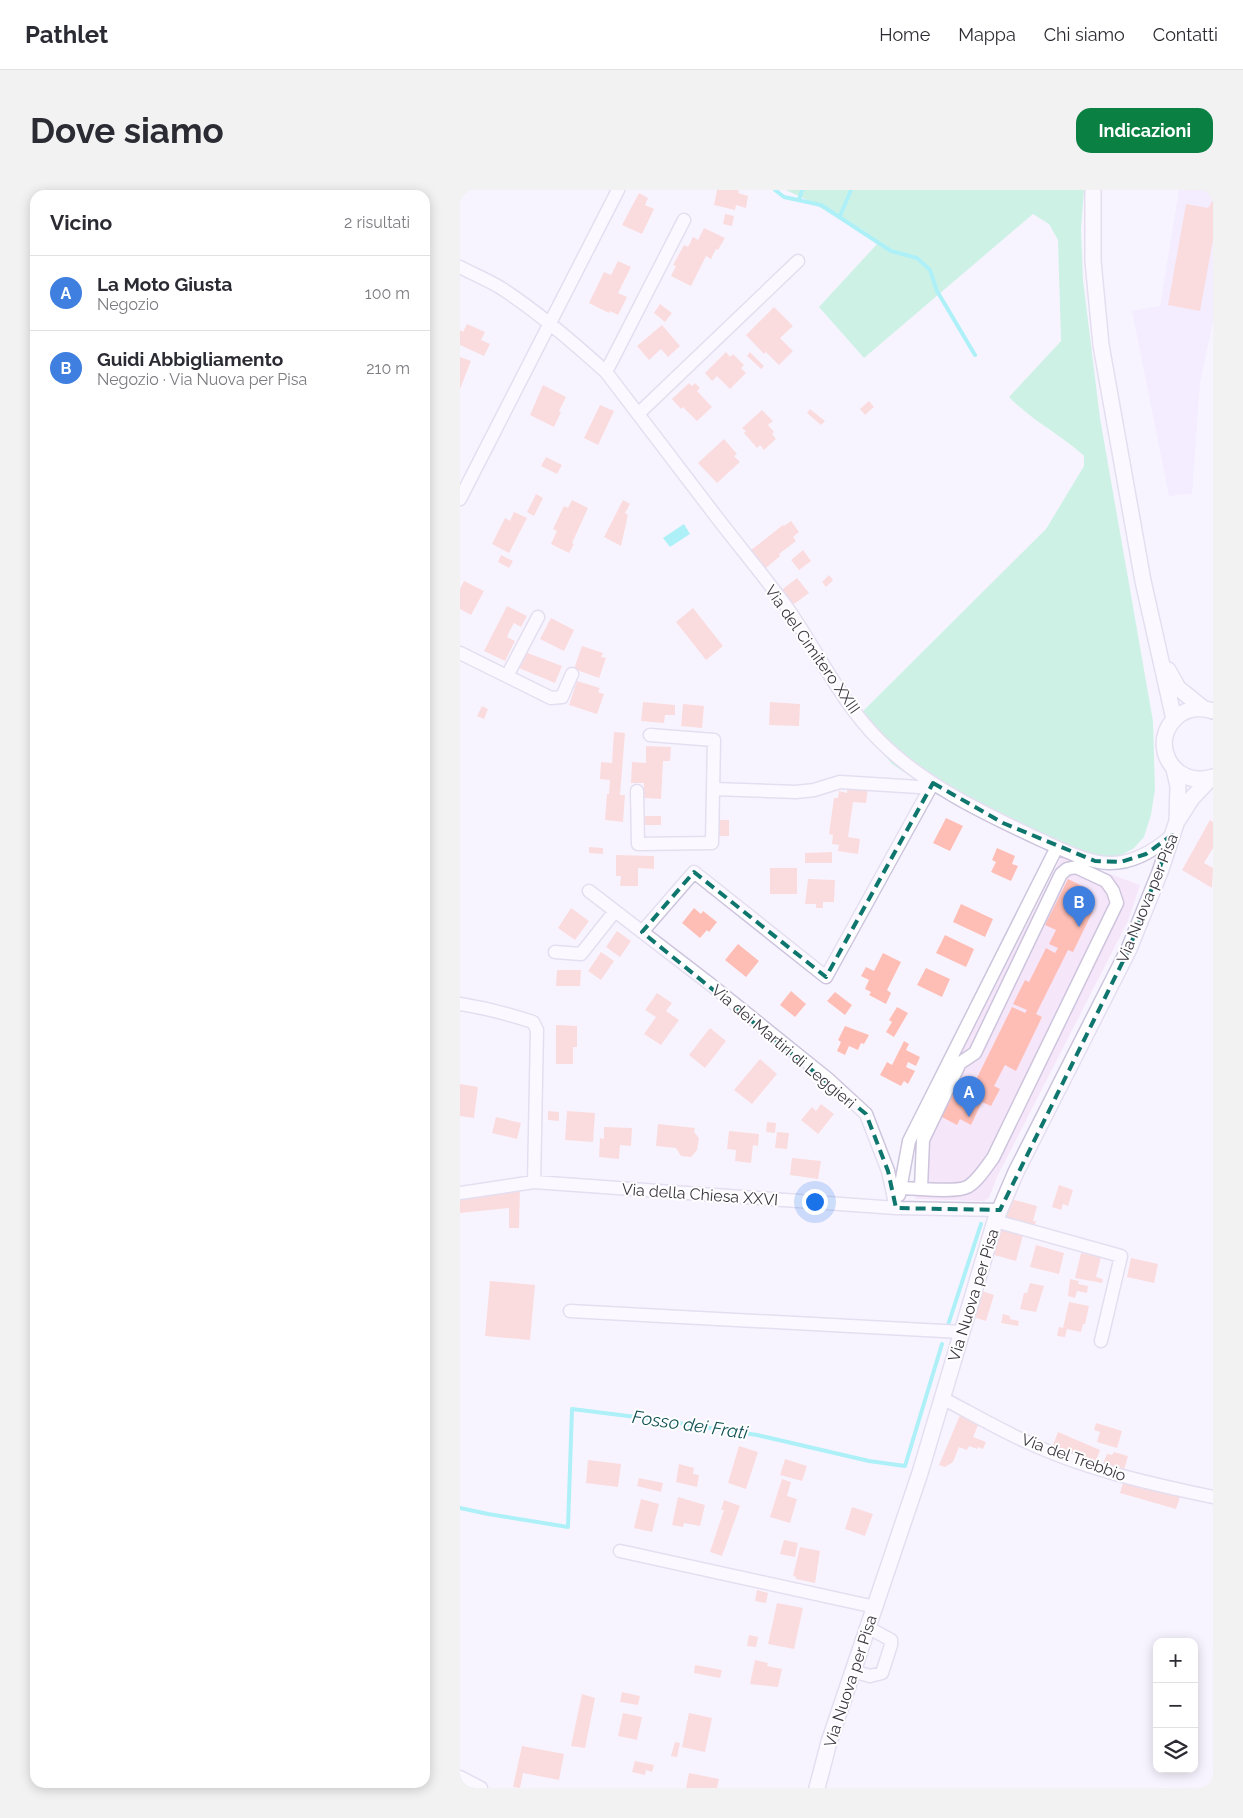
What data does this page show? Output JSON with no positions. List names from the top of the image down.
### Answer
{
  "streets": {
    "main road": ["Via Nuova per Pisa"],
    "street": [
      "Via del Cimitero XXIII",
      "Via dei Martiri di Leggieri",
      "Via della Chiesa XXVI",
      "Via del Trebbio"
    ]
  },
  "crossings": [
    ["Via del Cimitero XXIII", "Via Nuova per Pisa"],
    ["Via Nuova per Pisa", "Via della Chiesa XXVI"],
    ["Via Nuova per Pisa", "Via del Trebbio"],
    ["Via dei Martiri di Leggieri", "Via della Chiesa XXVI"]
  ],
  "water": ["Fosso dei Frati"],
  "page": {
    "header": "Pathlet",
    "nav": [
      "Home",
      "Mappa",
      "Chi siamo",
      "Contatti"
    ],
    "buttons": "Indicazioni",
    "title": "Dove siamo",
    "heading": ["Vicino", "2 risultati"],
    "list": [
      {
        "mark": "A",
        "name": "La Moto Giusta",
        "note": "Negozio",
        "value": "100 m"
      },
      {
        "mark": "B",
        "name": "Guidi Abbigliamento",
        "note": "Negozio · Via Nuova per Pisa",
        "value": "210 m"
      }
    ],
    "pins": ["B", "A"],
    "map_buttons": ["+", "−"]
  }
}
